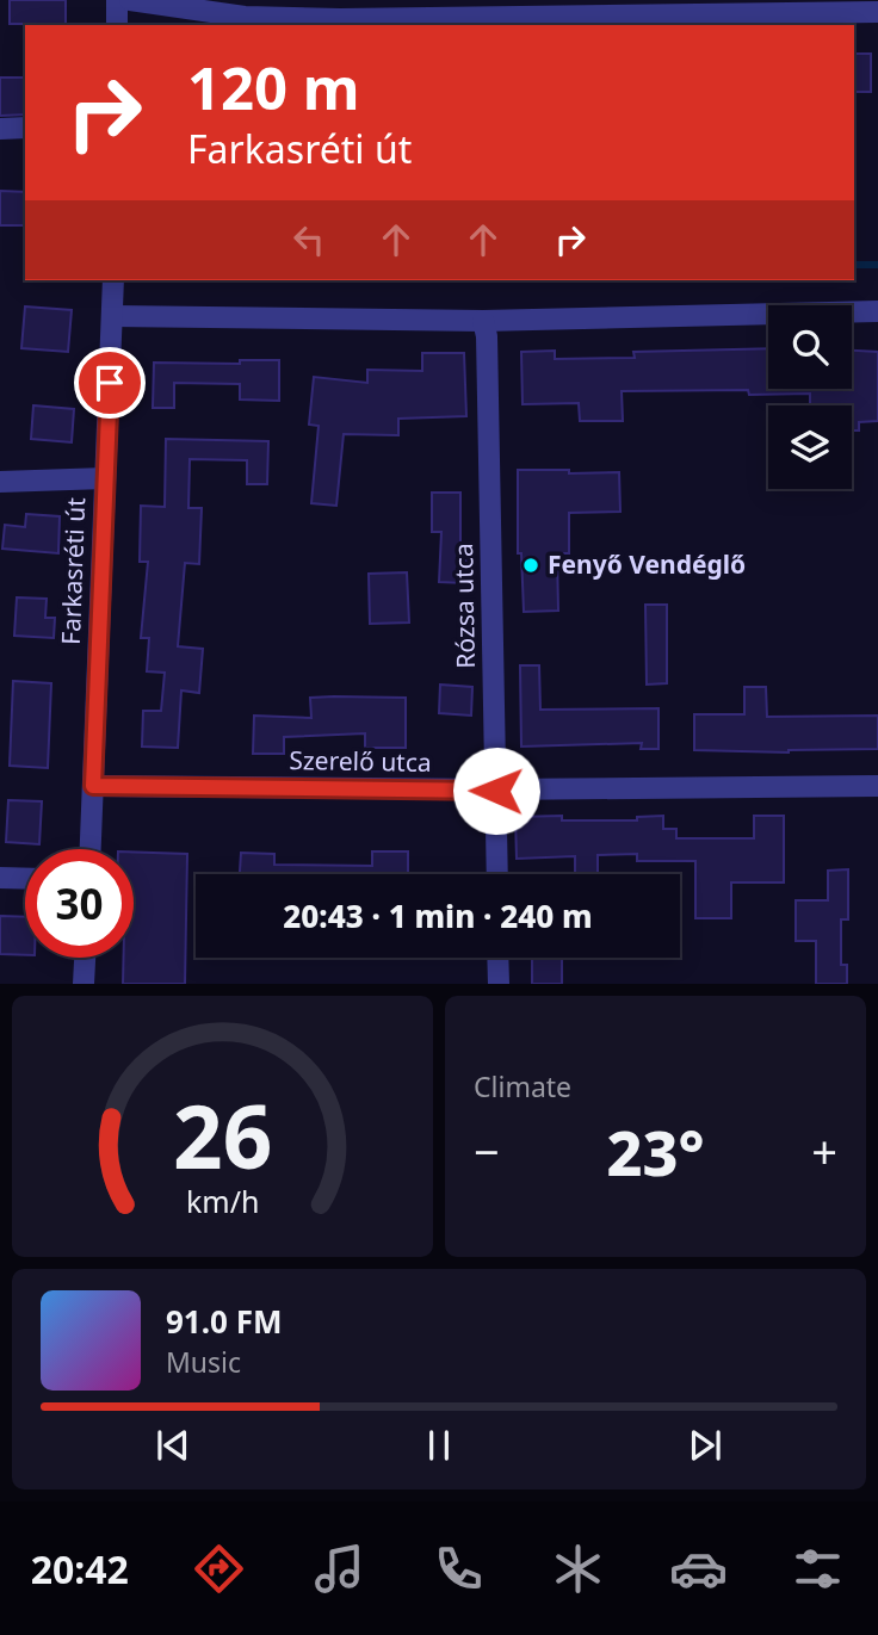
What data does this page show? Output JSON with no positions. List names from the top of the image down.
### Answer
{
  "streets": {
    "street": ["Farkasréti út", "Rózsa utca", "Szerelő utca"]
  },
  "crossings": [
    ["Farkasréti út", "Szerelő utca"],
    ["Rózsa utca", "Szerelő utca"]
  ],
  "places": ["Fenyő Vendéglő"],
  "page": {
    "turn": ["120 m", "Farkasréti út"],
    "limit": "30",
    "trip": "20:43 · 1 min · 240 m",
    "tile": "Climate",
    "heat": ["−", "23°", "+"],
    "song": ["91.0 FM", "Music"],
    "tabs": "20:42",
    "gauge": ["26", "km/h"]
  }
}
